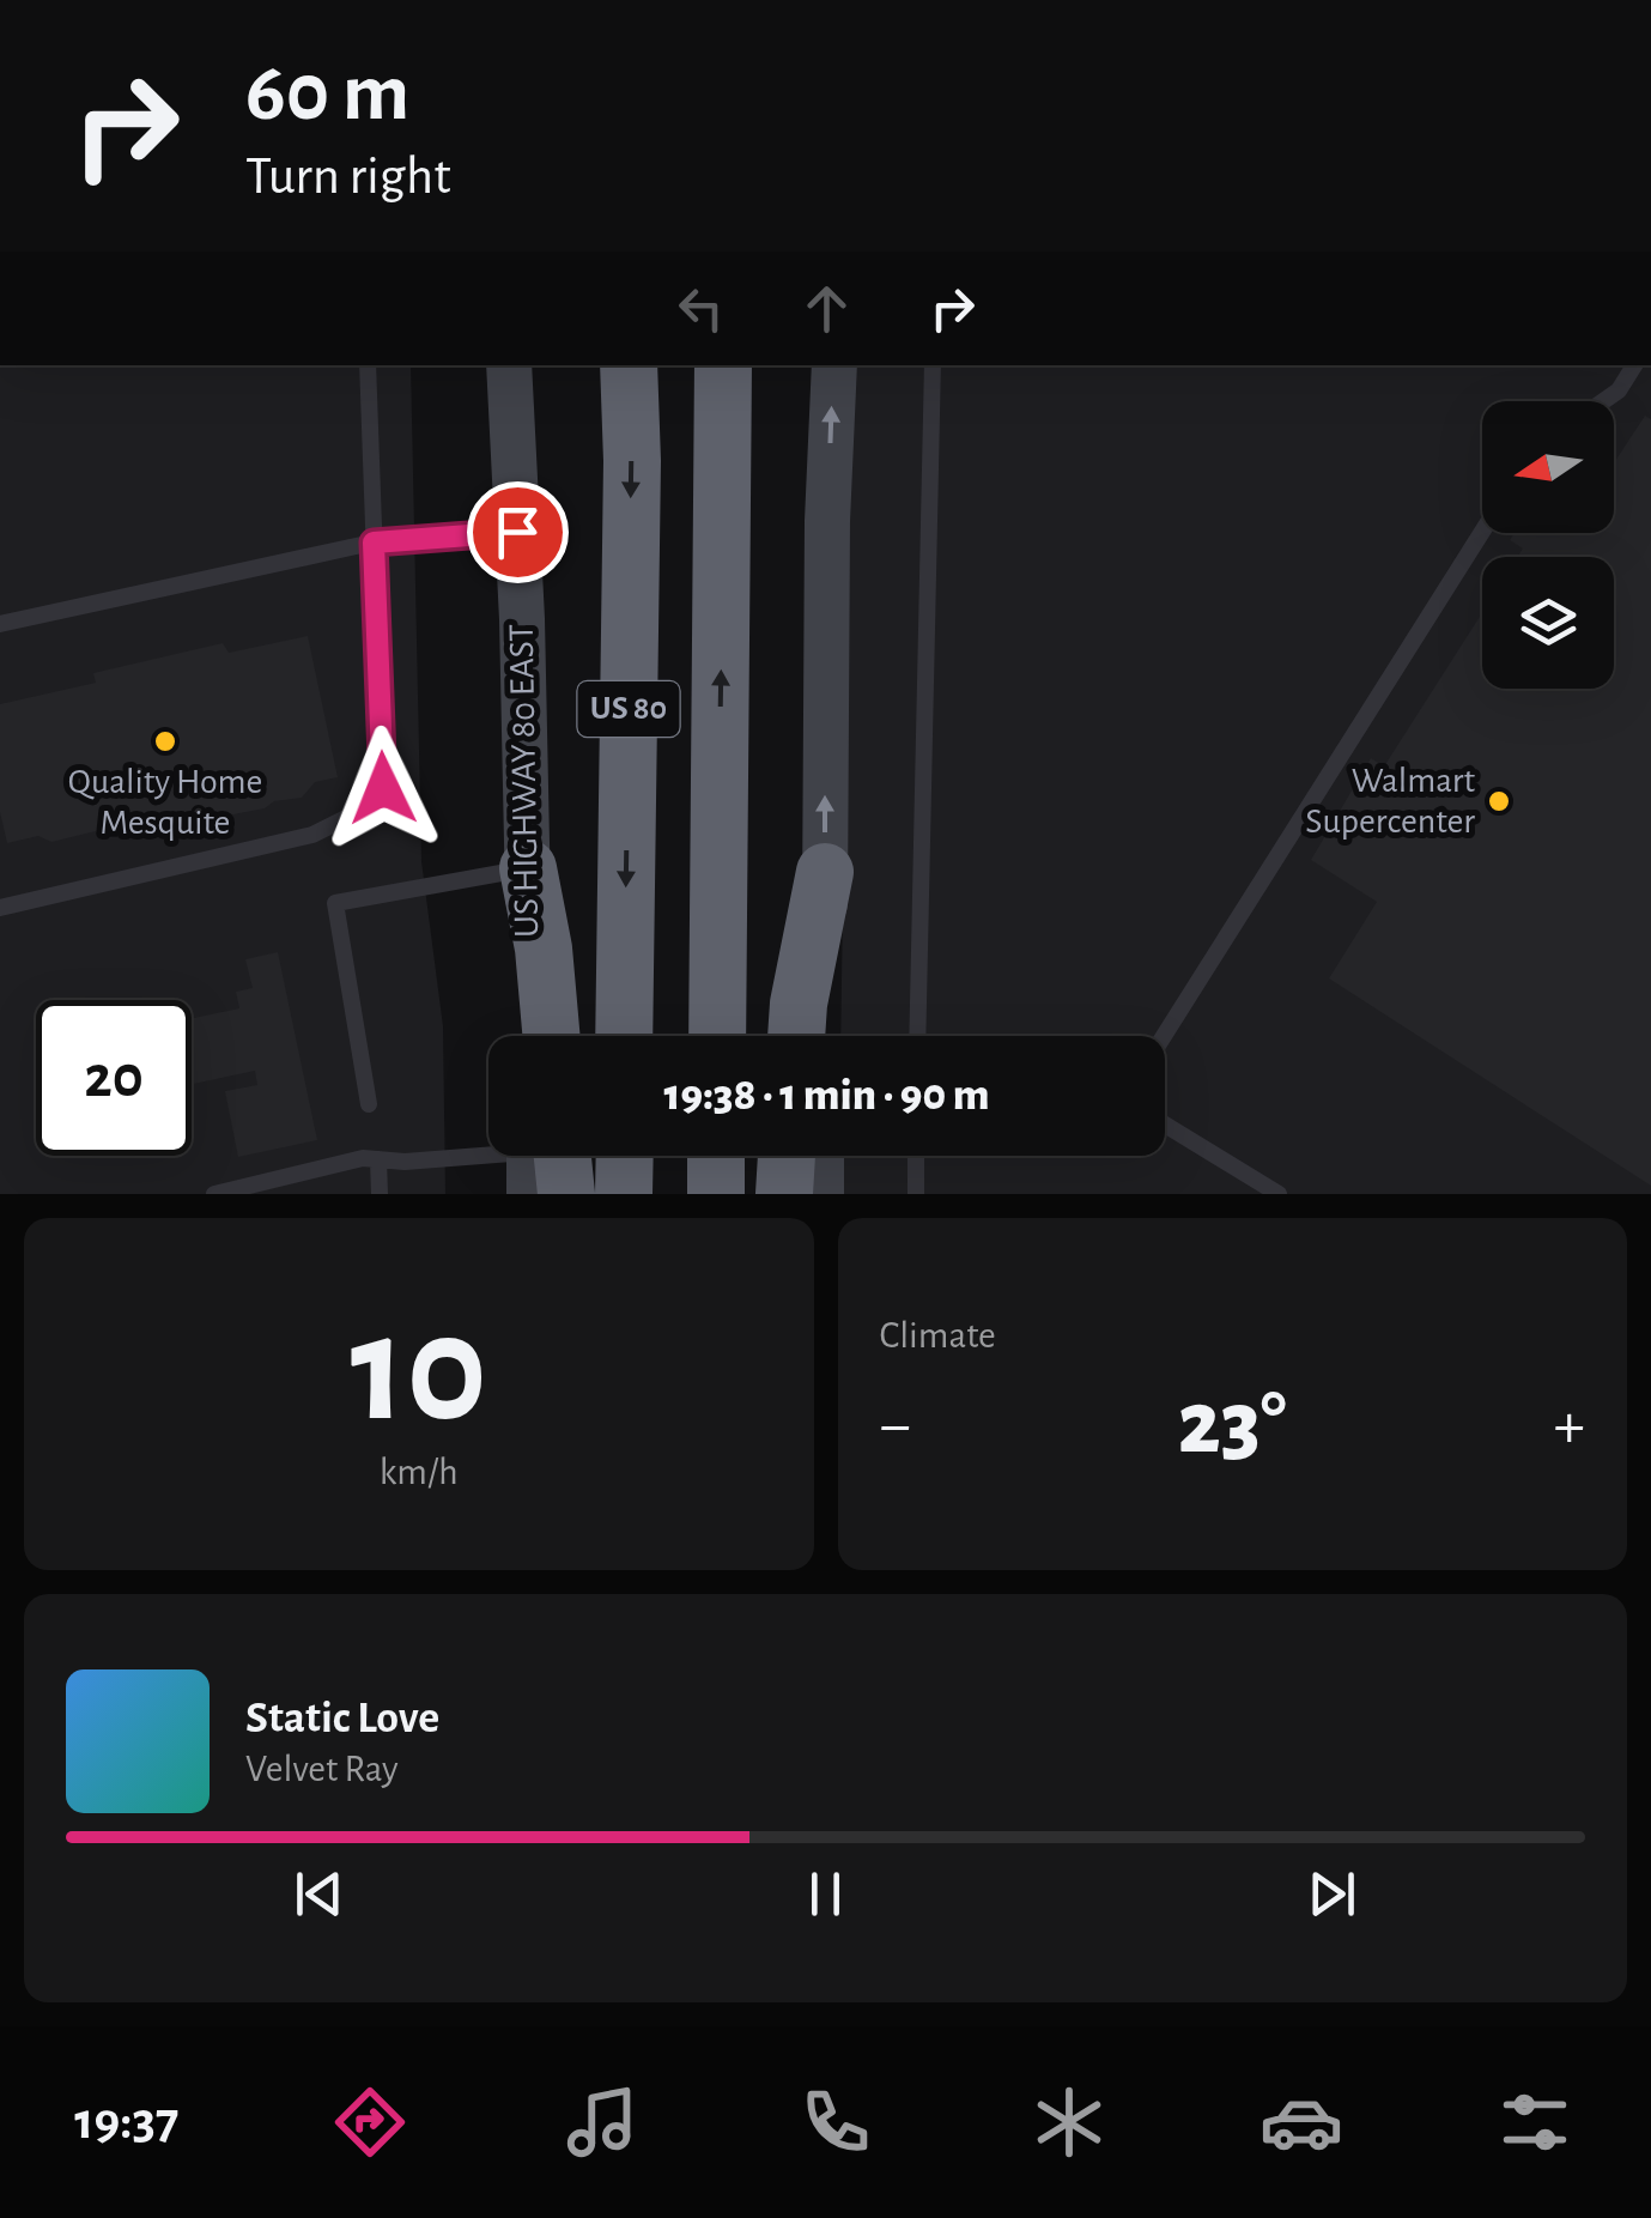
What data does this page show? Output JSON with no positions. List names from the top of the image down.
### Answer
{
  "streets": {
    "highway": ["US 80"],
    "main road": ["US HIGHWAY 80 EAST"]
  },
  "places": ["Quality Home Mesquite", "Walmart Supercenter"],
  "north": "left",
  "page": {
    "turn": ["60 m", "Turn right"],
    "limit": "20",
    "trip": "19:38 · 1 min · 90 m",
    "tile": [
      ["10", "km/h"],
      "Climate"
    ],
    "heat": ["−", "23°", "+"],
    "song": ["Static Love", "Velvet Ray"],
    "tabs": "19:37"
  }
}
